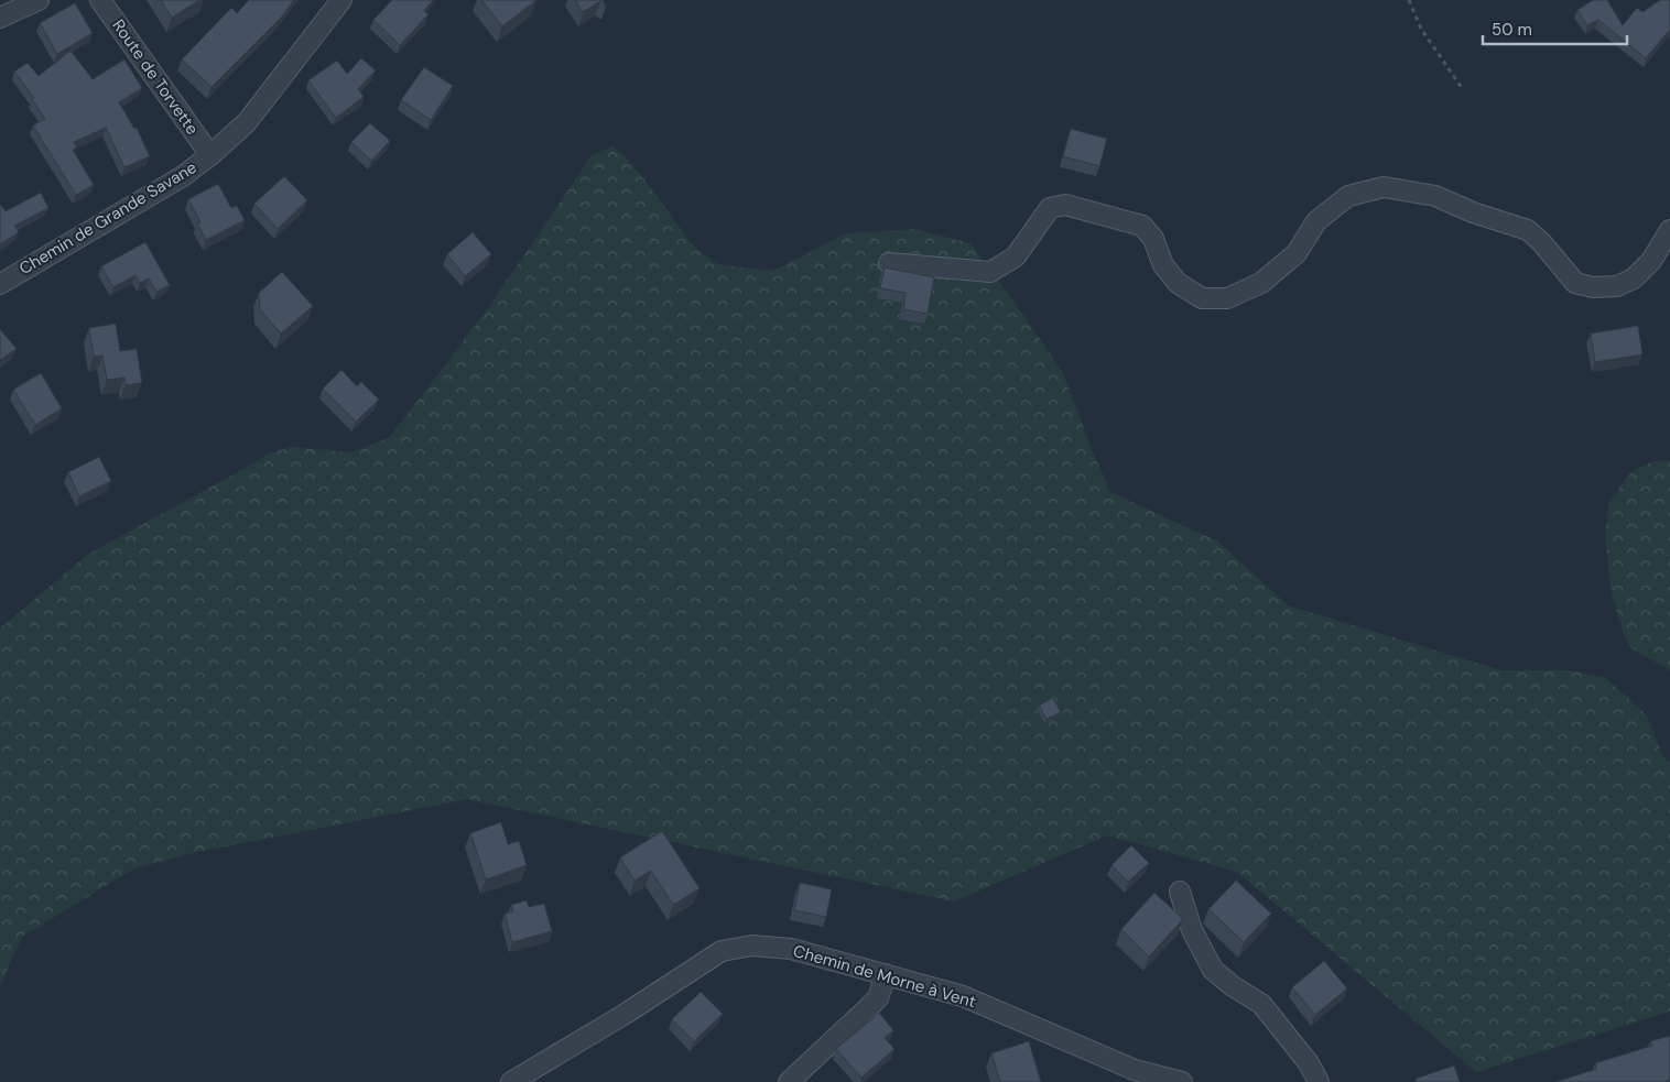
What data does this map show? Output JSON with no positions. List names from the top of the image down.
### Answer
{
  "streets": {
    "street": ["Route de Torvette", "Chemin de Grande Savane", "Chemin de Morne à Vent"]
  },
  "crossings": [
    ["Route de Torvette", "Chemin de Grande Savane"]
  ],
  "scale_bar": "50 m"
}
